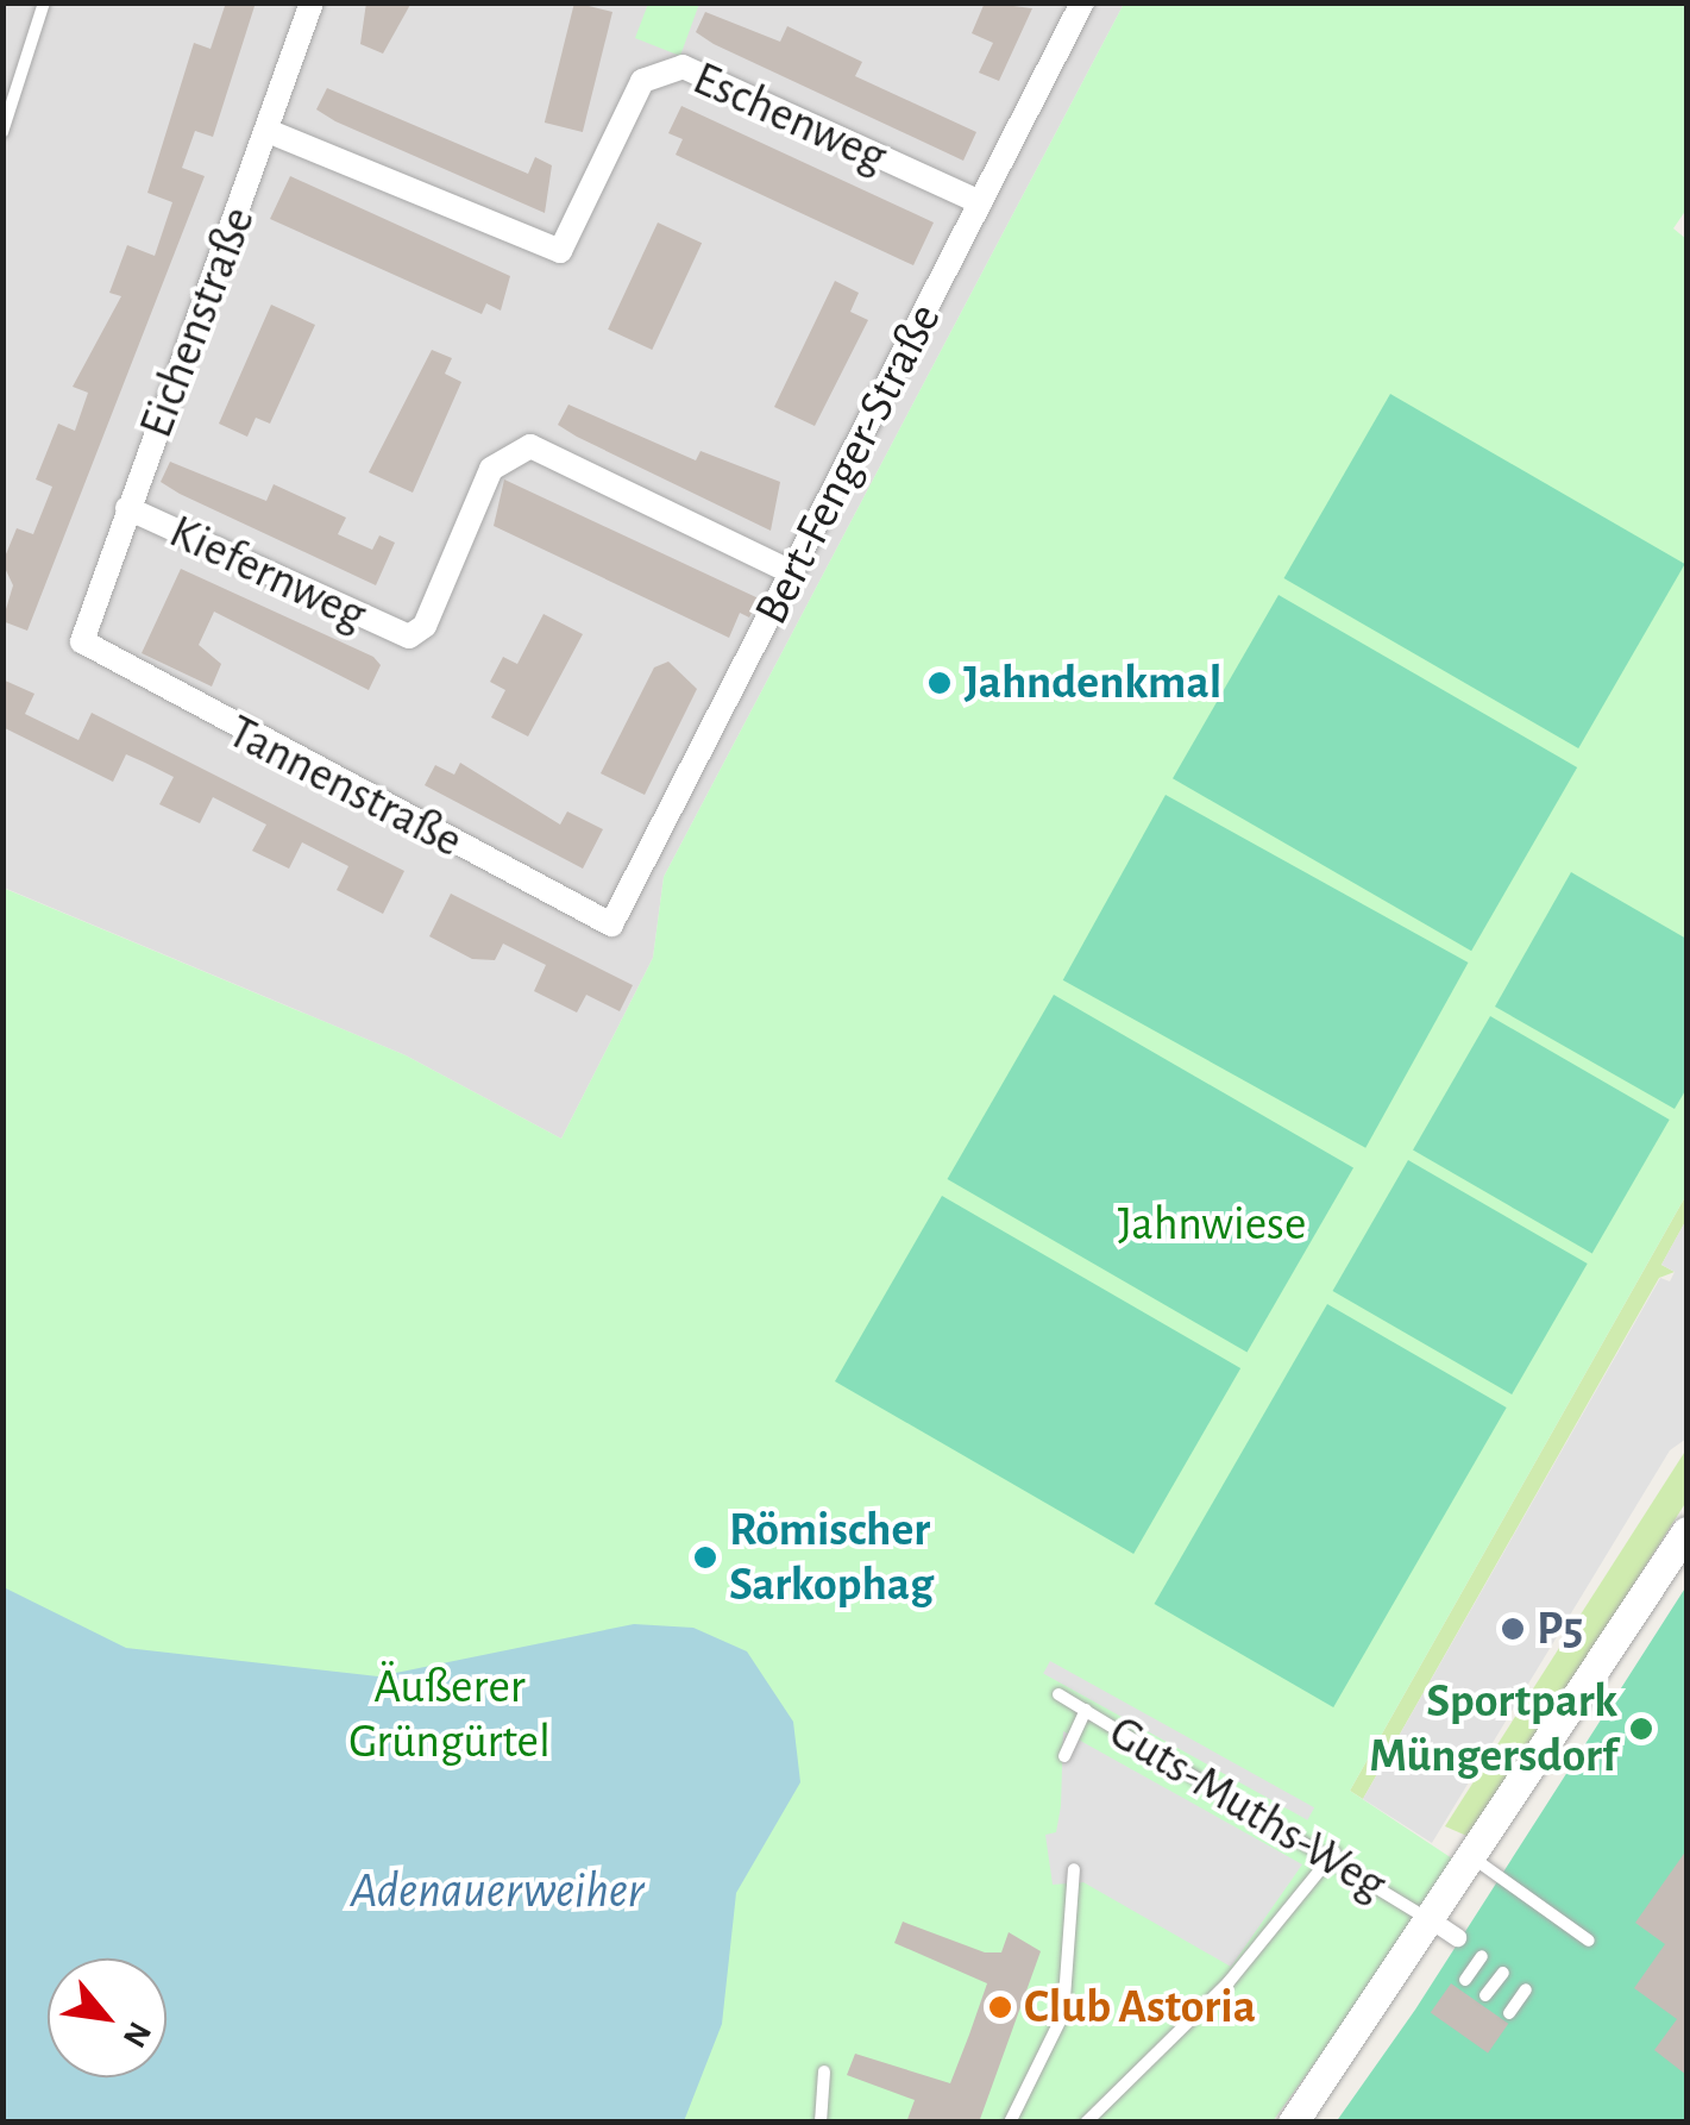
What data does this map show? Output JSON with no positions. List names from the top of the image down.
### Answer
{
  "streets": {
    "street": [
      "Eschenweg",
      "Eichenstraße",
      "Bert-Fenger-Straße",
      "Kiefernweg",
      "Tannenstraße"
    ],
    "lane": ["Guts-Muths-Weg"]
  },
  "crossings": [
    ["Eschenweg", "Eichenstraße"],
    ["Eschenweg", "Bert-Fenger-Straße"],
    ["Eichenstraße", "Kiefernweg"],
    ["Eichenstraße", "Tannenstraße"],
    ["Bert-Fenger-Straße", "Kiefernweg"],
    ["Bert-Fenger-Straße", "Tannenstraße"]
  ],
  "water": ["Adenauerweiher"],
  "parks": ["Jahnwiese", "Äußerer Grüngürtel"],
  "places": [
    "Jahndenkmal",
    "Römischer Sarkophag",
    "P5",
    "Sportpark Müngersdorf",
    "Club Astoria"
  ],
  "north": "bottom right"
}
